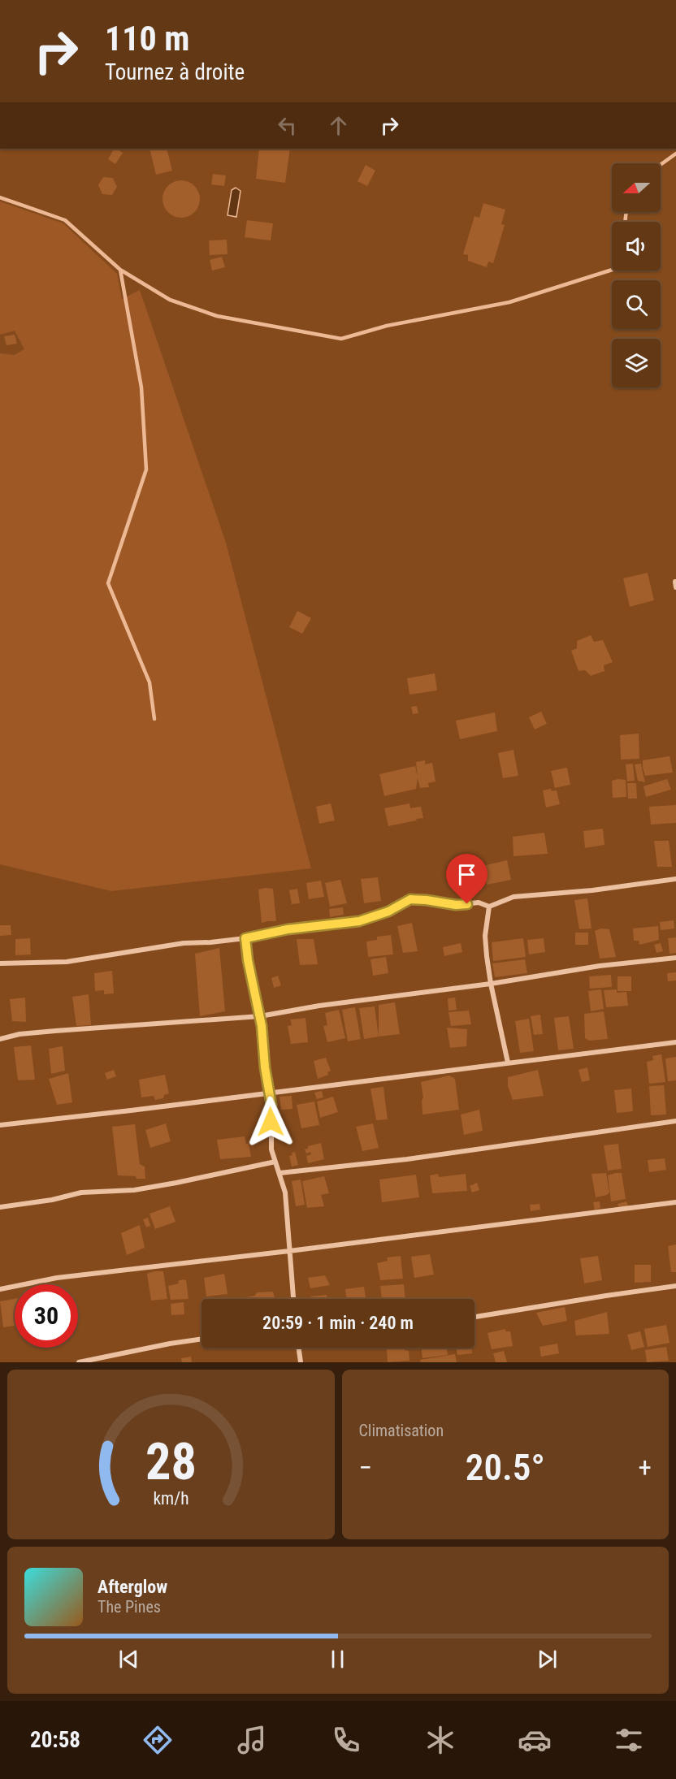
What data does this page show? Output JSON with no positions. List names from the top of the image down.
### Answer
{
  "north": "left",
  "page": {
    "turn": ["110 m", "Tournez à droite"],
    "limit": "30",
    "trip": "20:59 · 1 min · 240 m",
    "tile": "Climatisation",
    "heat": ["−", "20.5°", "+"],
    "song": ["Afterglow", "The Pines"],
    "tabs": "20:58",
    "gauge": ["28", "km/h"]
  }
}
